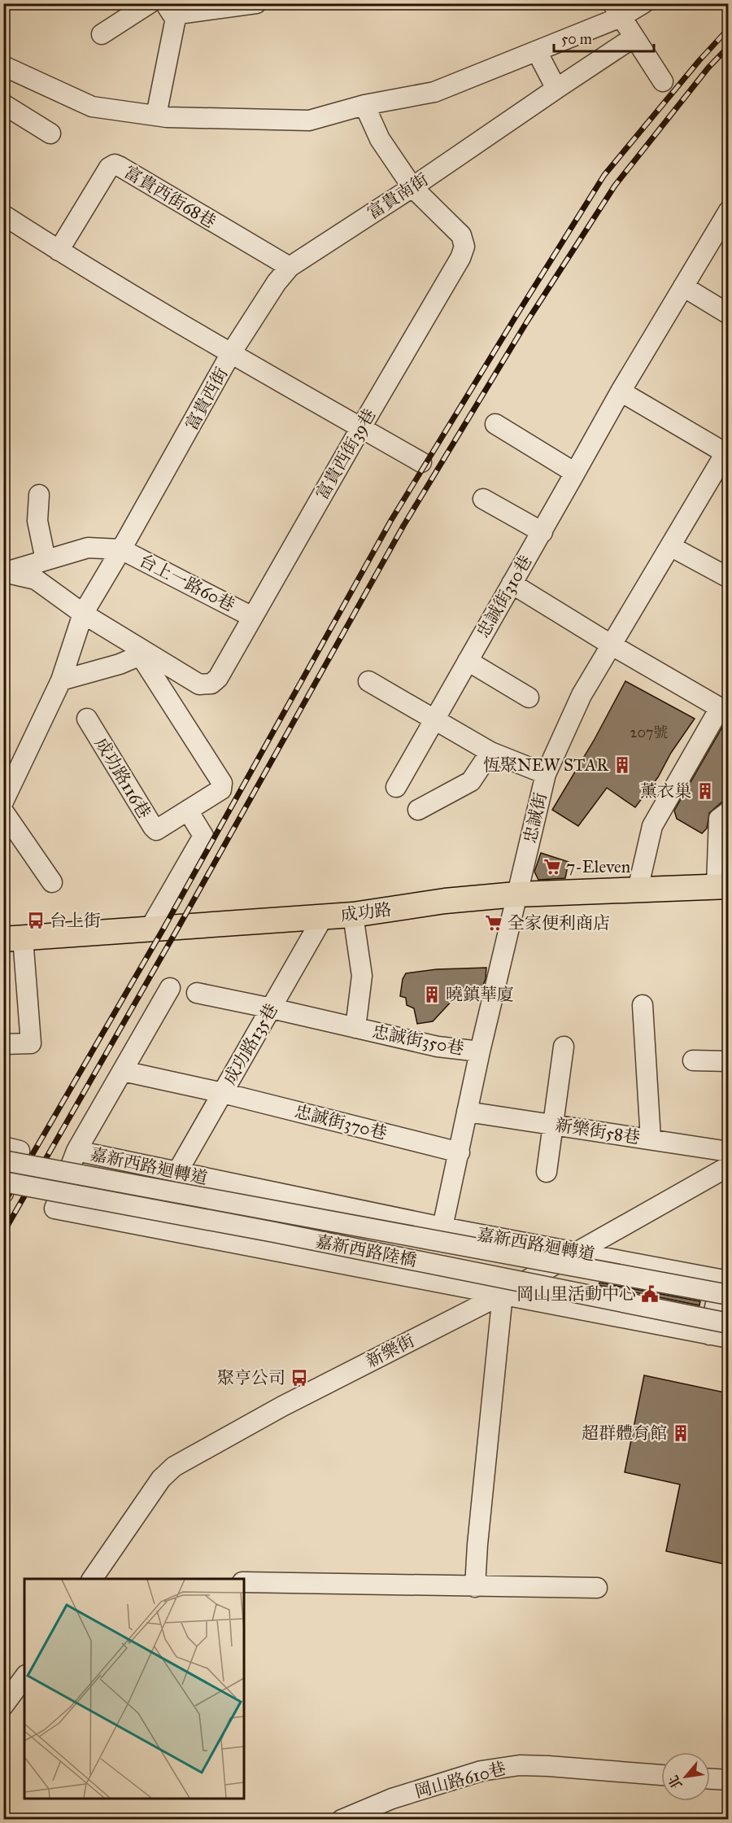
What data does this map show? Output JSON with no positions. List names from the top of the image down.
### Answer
{
  "streets": {
    "main road": ["成功路"],
    "street": [
      "富貴南街",
      "富貴西街68巷",
      "富貴西街",
      "富貴西街39巷",
      "台上一路60巷",
      "忠誠街310巷",
      "成功路116巷",
      "忠誠街",
      "忠誠街350巷",
      "成功路135巷",
      "忠誠街370巷",
      "新樂街58巷",
      "嘉新西路迴轉道",
      "嘉新西路陸橋",
      "新樂街",
      "岡山路610巷"
    ]
  },
  "crossings": [
    ["富貴南街", "富貴西街68巷"],
    ["富貴南街", "富貴西街"],
    ["富貴南街", "富貴西街39巷"],
    ["富貴西街68巷", "富貴西街"],
    ["富貴西街", "富貴西街39巷"],
    ["富貴西街", "台上一路60巷"],
    ["富貴西街39巷", "台上一路60巷"],
    ["忠誠街", "成功路"],
    ["忠誠街", "忠誠街350巷"],
    ["忠誠街", "忠誠街370巷"],
    ["忠誠街", "新樂街58巷"],
    ["忠誠街", "嘉新西路迴轉道"],
    ["成功路", "成功路135巷"],
    ["忠誠街350巷", "成功路135巷"],
    ["成功路135巷", "忠誠街370巷"],
    ["成功路135巷", "嘉新西路迴轉道"],
    ["嘉新西路迴轉道", "嘉新西路陸橋"],
    ["嘉新西路迴轉道", "新樂街"]
  ],
  "places": {
    "building": [
      "恆聚NEW STAR",
      "薰衣巢",
      "曉鎮華廈",
      "超群體育館"
    ],
    "supermarket": ["7-Eleven", "全家便利商店"],
    "bus stop": ["台上街", "聚亨公司"],
    "public building": ["岡山里活動中心"]
  },
  "house_numbers": ["207號"],
  "scale_bar": "50 m",
  "north": "bottom left"
}
